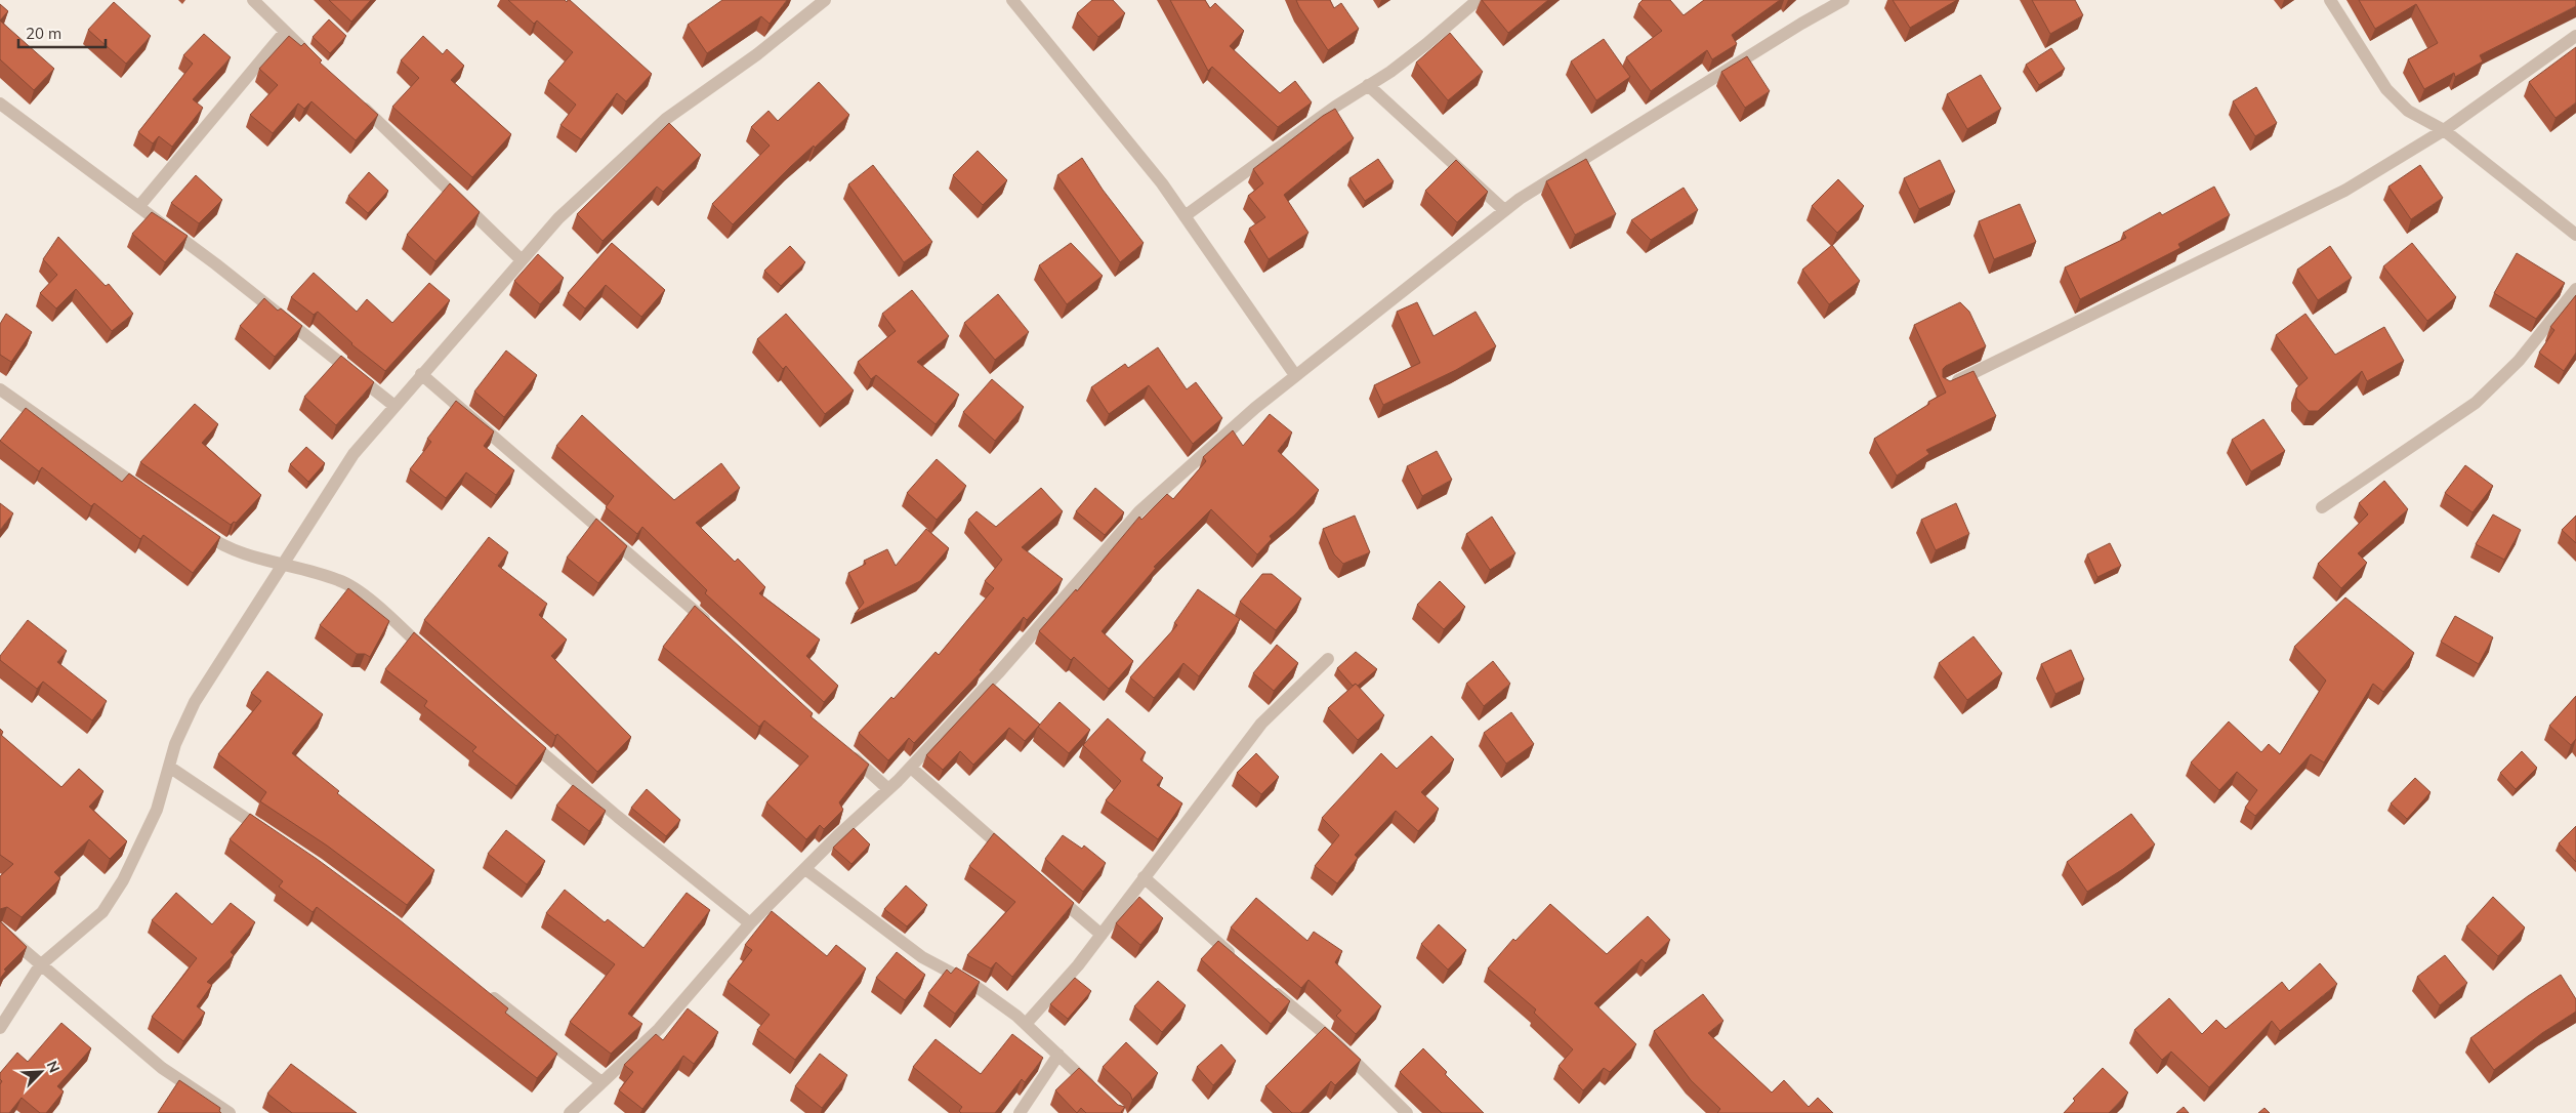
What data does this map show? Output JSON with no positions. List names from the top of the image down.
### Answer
{
  "scale_bar": "20 m",
  "north": "top right"
}
